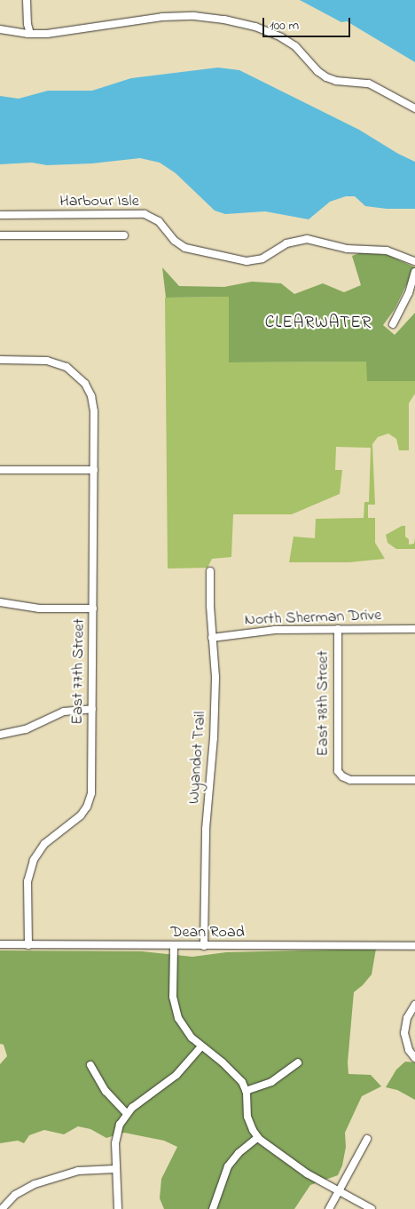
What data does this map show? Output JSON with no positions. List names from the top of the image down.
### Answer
{
  "streets": {
    "street": [
      "Harbour Isle",
      "North Sherman Drive",
      "East 77th Street",
      "East 78th Street",
      "Wyandot Trail",
      "Dean Road"
    ]
  },
  "crossings": [
    ["North Sherman Drive", "East 78th Street"],
    ["North Sherman Drive", "Wyandot Trail"],
    ["East 77th Street", "Dean Road"],
    ["Wyandot Trail", "Dean Road"]
  ],
  "districts": ["CLEARWATER"],
  "scale_bar": "100 m"
}
